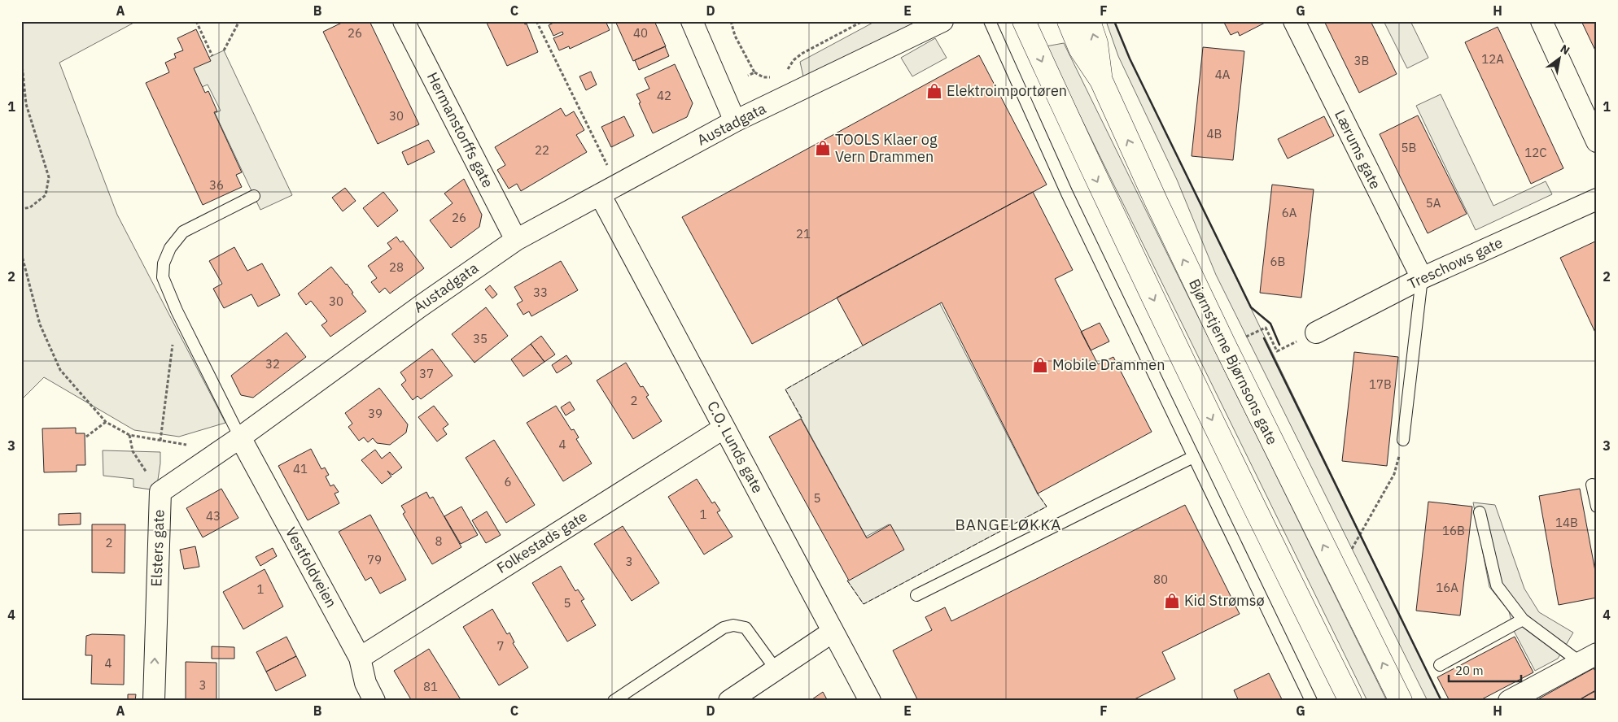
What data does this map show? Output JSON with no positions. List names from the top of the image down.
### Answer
{
  "streets": {
    "highway": ["Bjørnstjerne Bjørnsons gate"],
    "street": [
      "Austadgata",
      "Hermanstorffs gate",
      "Lærums gate",
      "Treschows gate",
      "C.O. Lunds gate",
      "Folkestads gate",
      "Elsters gate",
      "Vestfoldveien"
    ]
  },
  "crossings": [
    ["Austadgata", "Hermanstorffs gate"],
    ["Austadgata", "C.O. Lunds gate"],
    ["Austadgata", "Elsters gate"],
    ["Austadgata", "Vestfoldveien"],
    ["Lærums gate", "Treschows gate"],
    ["C.O. Lunds gate", "Folkestads gate"],
    ["Folkestads gate", "Vestfoldveien"],
    ["Elsters gate", "Vestfoldveien"]
  ],
  "one_way": ["Elsters gate"],
  "districts": ["BANGELØKKA"],
  "places": {
    "shop": [
      "Elektroimportøren",
      "TOOLS Klaer og Vern Drammen",
      "Mobile Drammen",
      "Kid Strømsø"
    ]
  },
  "house_numbers": [
    "26",
    "40",
    "12A",
    "3B",
    "4A",
    "42",
    "30",
    "4B",
    "5B",
    "22",
    "12C",
    "36",
    "5A",
    "6A",
    "26",
    "21",
    "6B",
    "28",
    "33",
    "30",
    "35",
    "32",
    "37",
    "17B",
    "2",
    "39",
    "4",
    "41",
    "6",
    "5",
    "1",
    "43",
    "14B",
    "16B",
    "8",
    "2",
    "79",
    "3",
    "80",
    "16A",
    "1",
    "5",
    "7",
    "4",
    "3",
    "81"
  ],
  "scale_bar": "20 m",
  "north": "top right",
  "grid": {
    "columns": [
      "A",
      "B",
      "C",
      "D",
      "E",
      "F",
      "G",
      "H"
    ],
    "rows": [
      "1",
      "2",
      "3",
      "4"
    ]
  }
}
